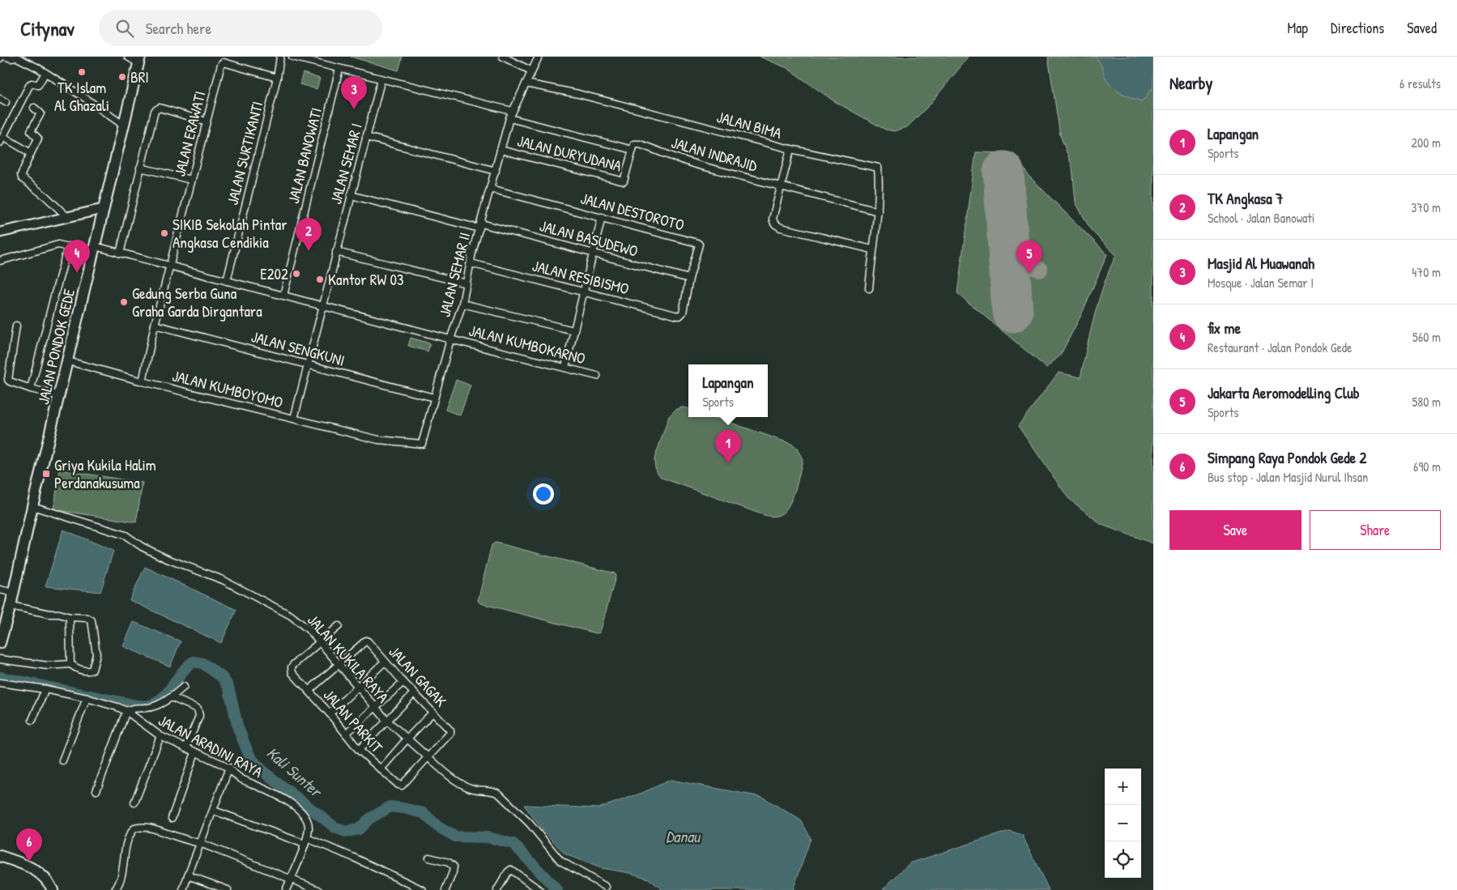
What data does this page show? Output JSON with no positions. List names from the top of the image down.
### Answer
{
  "streets": {
    "main road": ["JALAN PONDOK GEDE"],
    "street": [
      "JALAN BIMA",
      "JALAN ERAWATI",
      "JALAN SURTIKANTI",
      "JALAN DURYUDANA",
      "JALAN INDRAJID",
      "JALAN BANOWATI",
      "JALAN SEMAR I",
      "JALAN DESTOROTO",
      "JALAN BASUDEWO",
      "JALAN SEMAR II",
      "JALAN RESIBISMO",
      "JALAN KUMBOKARNO",
      "JALAN SENGKUNI",
      "JALAN KUMBOYOMO",
      "JALAN KUKILA RAYA",
      "JALAN GAGAK",
      "JALAN PARKIT",
      "JALAN ARADINI RAYA"
    ]
  },
  "crossings": [
    ["JALAN ERAWATI", "JALAN SURTIKANTI"],
    ["JALAN ERAWATI", "JALAN KUMBOKARNO"],
    ["JALAN SURTIKANTI", "JALAN KUMBOKARNO"],
    ["JALAN DURYUDANA", "JALAN INDRAJID"],
    ["JALAN DURYUDANA", "JALAN SEMAR II"],
    ["JALAN INDRAJID", "JALAN SEMAR II"],
    ["JALAN BANOWATI", "JALAN KUMBOKARNO"],
    ["JALAN SEMAR I", "JALAN BASUDEWO"],
    ["JALAN SEMAR I", "JALAN KUMBOKARNO"],
    ["JALAN SEMAR I", "JALAN SENGKUNI"],
    ["JALAN SEMAR I", "JALAN KUMBOYOMO"],
    ["JALAN DESTOROTO", "JALAN BASUDEWO"],
    ["JALAN DESTOROTO", "JALAN SEMAR II"],
    ["JALAN DESTOROTO", "JALAN RESIBISMO"],
    ["JALAN BASUDEWO", "JALAN SEMAR II"],
    ["JALAN SEMAR II", "JALAN RESIBISMO"],
    ["JALAN SEMAR II", "JALAN KUMBOKARNO"],
    ["JALAN SEMAR II", "JALAN SENGKUNI"],
    ["JALAN SEMAR II", "JALAN KUMBOYOMO"],
    ["JALAN KUMBOKARNO", "JALAN PONDOK GEDE"],
    ["JALAN PONDOK GEDE", "JALAN KUMBOYOMO"],
    ["JALAN PONDOK GEDE", "JALAN KUKILA RAYA"],
    ["JALAN KUKILA RAYA", "JALAN GAGAK"],
    ["JALAN KUKILA RAYA", "JALAN PARKIT"],
    ["JALAN GAGAK", "JALAN PARKIT"]
  ],
  "water": ["Kali Sunter", "Danau"],
  "places": {
    "other": [
      "TK Islam Al Ghazali",
      "BRI",
      "SIKIB Sekolah Pintar Angkasa Cendikia",
      "E202",
      "Kantor RW 03",
      "Gedung Serba Guna Graha Garda Dirgantara"
    ],
    "transit": ["Griya Kukila Halim Perdanakusuma"]
  },
  "page": {
    "header": "Citynav",
    "search": "Search here",
    "nav": ["Map", "Directions", "Saved"],
    "heading": ["Nearby", "6 results"],
    "pins": [
      "3",
      "2",
      "4",
      "5",
      "1",
      "6"
    ],
    "list": [
      {
        "mark": "1",
        "name": "Lapangan",
        "note": "Sports",
        "value": "200 m"
      },
      {
        "mark": "2",
        "name": "TK Angkasa 7",
        "note": "School · Jalan Banowati",
        "value": "370 m"
      },
      {
        "mark": "3",
        "name": "Masjid Al Muawanah",
        "note": "Mosque · Jalan Semar I",
        "value": "470 m"
      },
      {
        "mark": "4",
        "name": "fix me",
        "note": "Restaurant · Jalan Pondok Gede",
        "value": "560 m"
      },
      {
        "mark": "5",
        "name": "Jakarta Aeromodelling Club",
        "note": "Sports",
        "value": "580 m"
      },
      {
        "mark": "6",
        "name": "Simpang Raya Pondok Gede 2",
        "note": "Bus stop · Jalan Masjid Nurul Ihsan",
        "value": "690 m"
      }
    ],
    "popup": ["Lapangan", "Sports"],
    "buttons": ["Save", "Share"],
    "map_buttons": ["+", "−"]
  }
}
